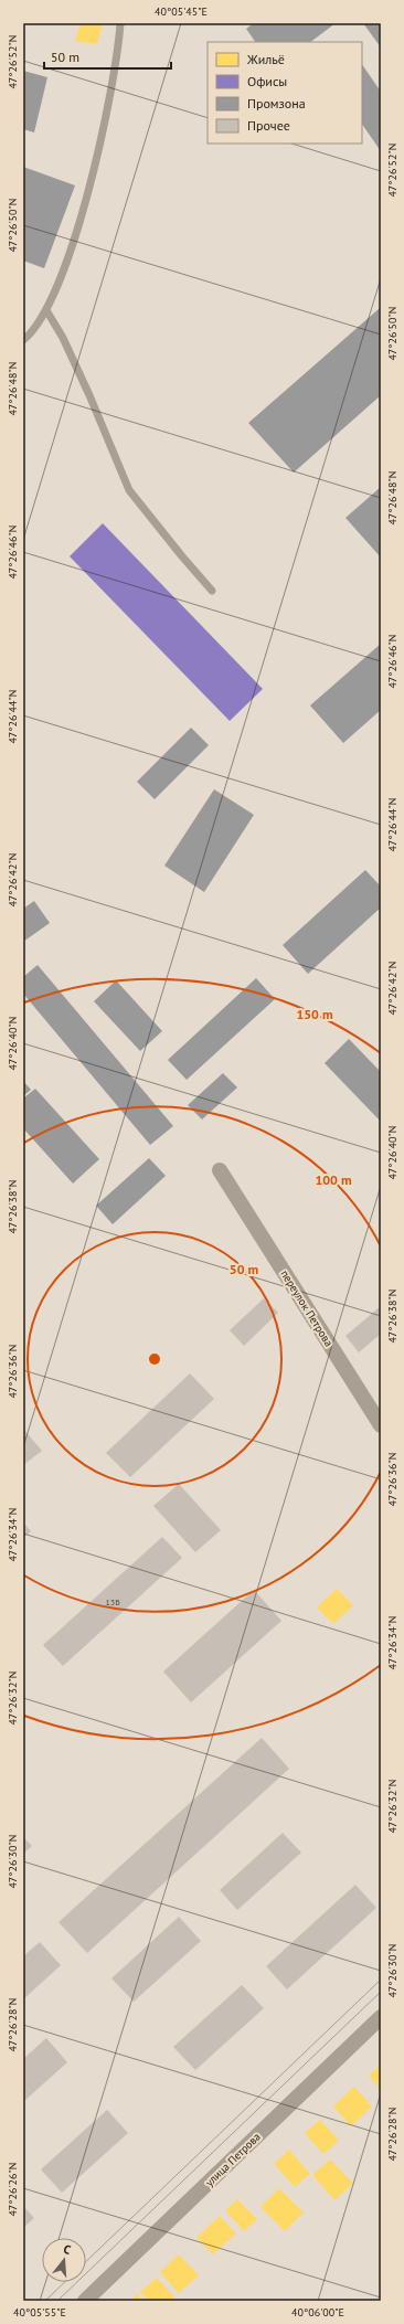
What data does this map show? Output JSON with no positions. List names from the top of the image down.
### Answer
{
  "streets": {
    "street": ["переулок Петрова", "улица Петрова"]
  },
  "house_numbers": ["13Б"],
  "legend": [
    "Жильё",
    "Офисы",
    "Промзона",
    "Прочее"
  ],
  "scale_bar": "50 m",
  "north": "top",
  "coordinates": [
    "40°05'45\"E",
    "47°26'52\"N",
    "47°26'50\"N",
    "47°26'48\"N",
    "47°26'46\"N",
    "47°26'44\"N",
    "47°26'42\"N",
    "47°26'40\"N",
    "47°26'38\"N",
    "47°26'36\"N",
    "47°26'34\"N",
    "47°26'32\"N",
    "47°26'30\"N",
    "47°26'28\"N",
    "47°26'26\"N",
    "40°05'55\"E",
    "40°06'00\"E"
  ],
  "rings": ["150 m", "100 m", "50 m"]
}
